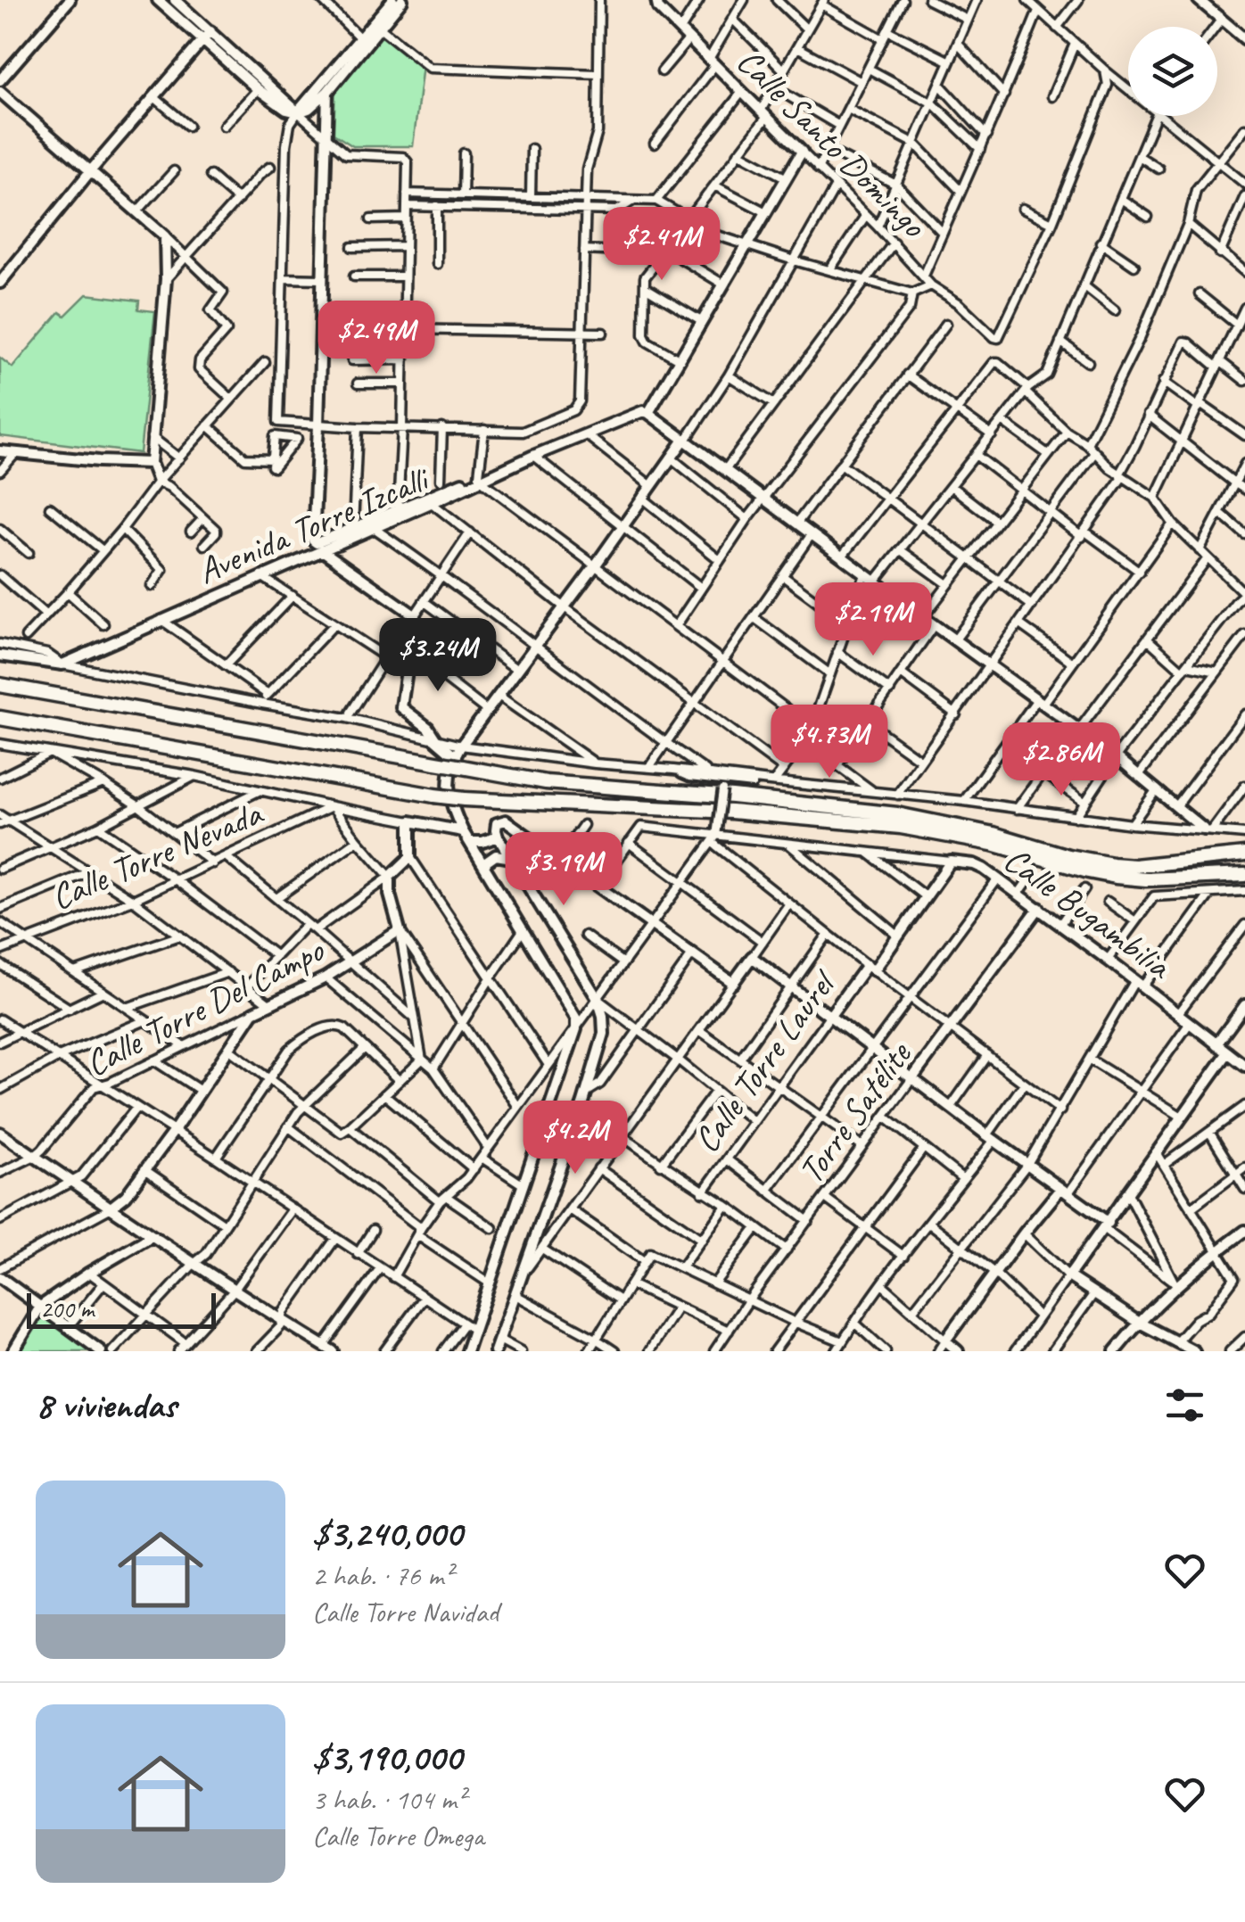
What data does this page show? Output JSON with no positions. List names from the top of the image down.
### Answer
{
  "streets": {
    "street": [
      "Calle Santo Domingo",
      "Avenida Torre Izcalli",
      "Calle Torre Nevada",
      "Calle Bugambilia",
      "Calle Torre Del Campo",
      "Calle Torre Laurel",
      "Torre Satélite"
    ]
  },
  "crossings": [
    ["Calle Bugambilia", "Calle Torre Laurel"],
    ["Calle Bugambilia", "Torre Satélite"]
  ],
  "scale_bar": "200 m",
  "page": {
    "price": [
      "$2.41M",
      "$2.49M",
      "$2.19M",
      "$3.24M",
      "$4.73M",
      "$2.86M",
      "$3.19M",
      "$4.2M"
    ],
    "scale": "200 m",
    "heading": "8 viviendas",
    "list": [
      {
        "name": "$3,240,000",
        "note": "2 hab. · 76 m² · Calle Torre Navidad"
      },
      {
        "name": "$3,190,000",
        "note": "3 hab. · 104 m² · Calle Torre Omega"
      }
    ]
  }
}
